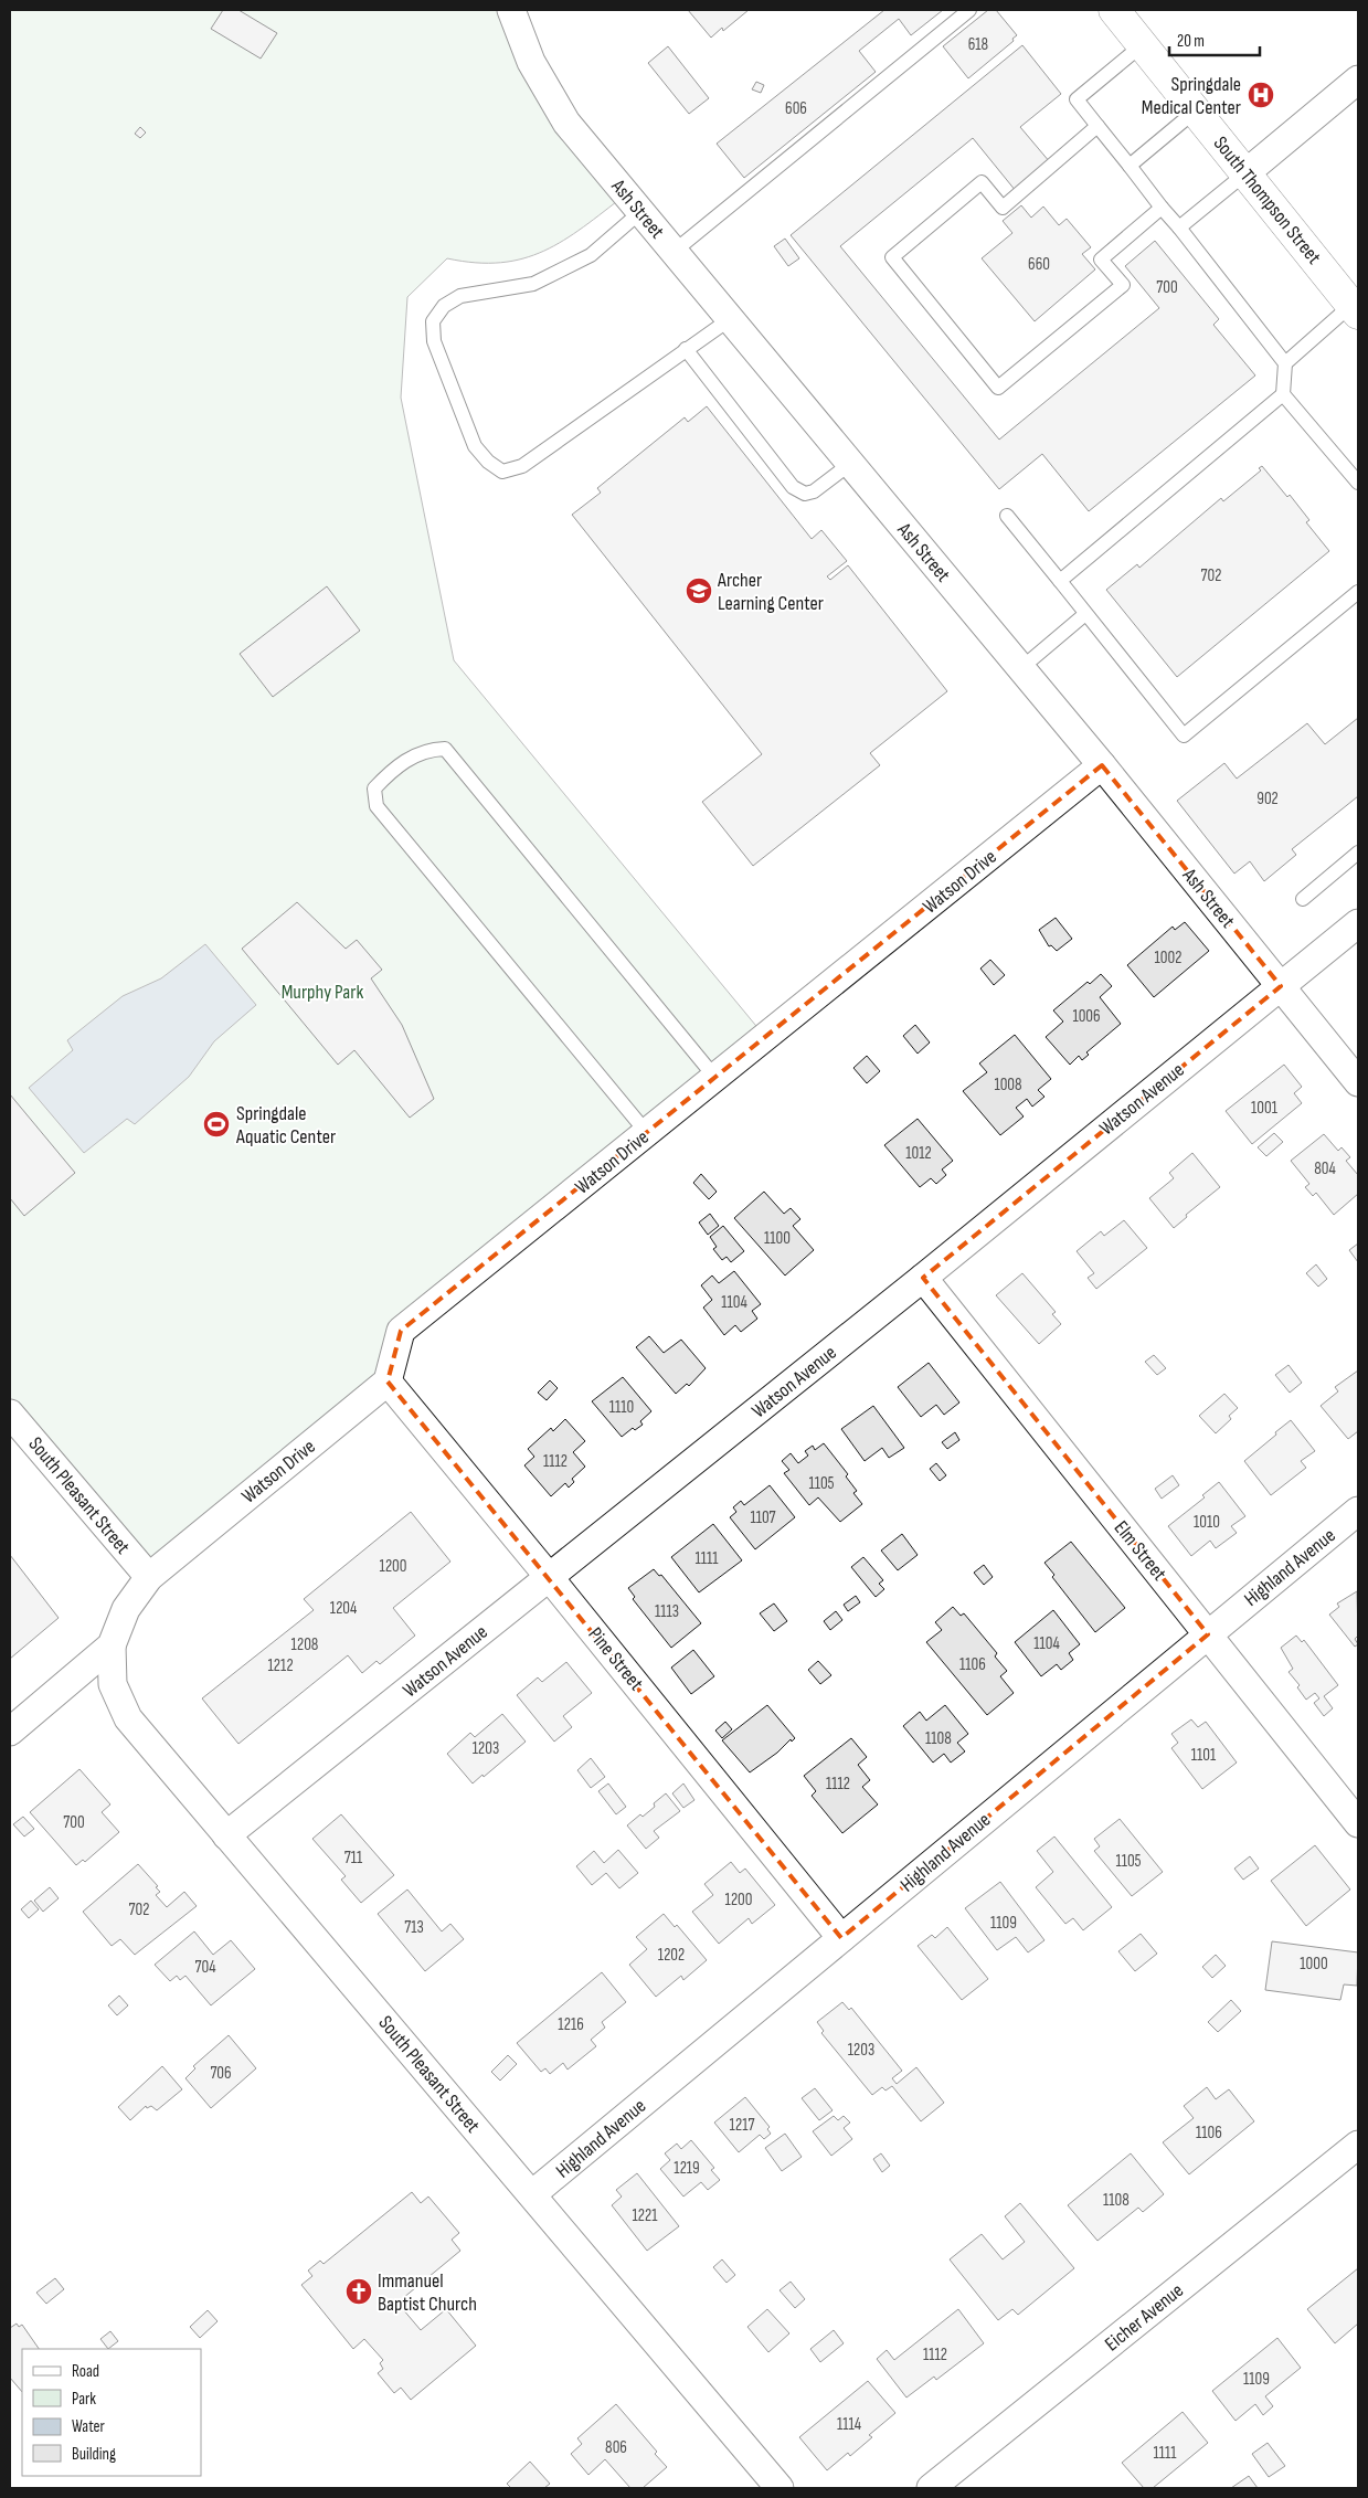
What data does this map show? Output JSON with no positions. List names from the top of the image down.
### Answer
{
  "streets": {
    "main road": ["South Thompson Street"],
    "street": [
      "Ash Street",
      "Watson Drive",
      "Watson Avenue",
      "South Pleasant Street",
      "Elm Street",
      "Highland Avenue",
      "Pine Street",
      "Eicher Avenue"
    ]
  },
  "crossings": [
    ["Ash Street", "Watson Drive"],
    ["Ash Street", "Watson Avenue"],
    ["Watson Drive", "South Pleasant Street"],
    ["Watson Drive", "Pine Street"],
    ["Watson Avenue", "South Pleasant Street"],
    ["Watson Avenue", "Elm Street"],
    ["Watson Avenue", "Pine Street"],
    ["South Pleasant Street", "Highland Avenue"],
    ["Elm Street", "Highland Avenue"],
    ["Highland Avenue", "Pine Street"]
  ],
  "parks": ["Murphy Park"],
  "places": {
    "hospital": ["Springdale Medical Center"],
    "school or university": ["Archer Learning Center"],
    "sports": ["Springdale Aquatic Center"],
    "church": ["Immanuel Baptist Church"]
  },
  "house_numbers": [
    "618",
    "606",
    "660",
    "700",
    "702",
    "902",
    "1002",
    "1006",
    "1008",
    "1001",
    "1012",
    "804",
    "1100",
    "1104",
    "1110",
    "1112",
    "1105",
    "1107",
    "1010",
    "1111",
    "1200",
    "1204",
    "1113",
    "1104",
    "1208",
    "1106",
    "1212",
    "1108",
    "1203",
    "1101",
    "1112",
    "700",
    "711",
    "1105",
    "1200",
    "702",
    "1109",
    "713",
    "1202",
    "1000",
    "704",
    "1216",
    "1203",
    "706",
    "1217",
    "1106",
    "1219",
    "1108",
    "1221",
    "1112",
    "1109",
    "1114",
    "806",
    "1111"
  ],
  "legend": [
    "Road",
    "Park",
    "Water",
    "Building"
  ],
  "scale_bar": "20 m"
}
